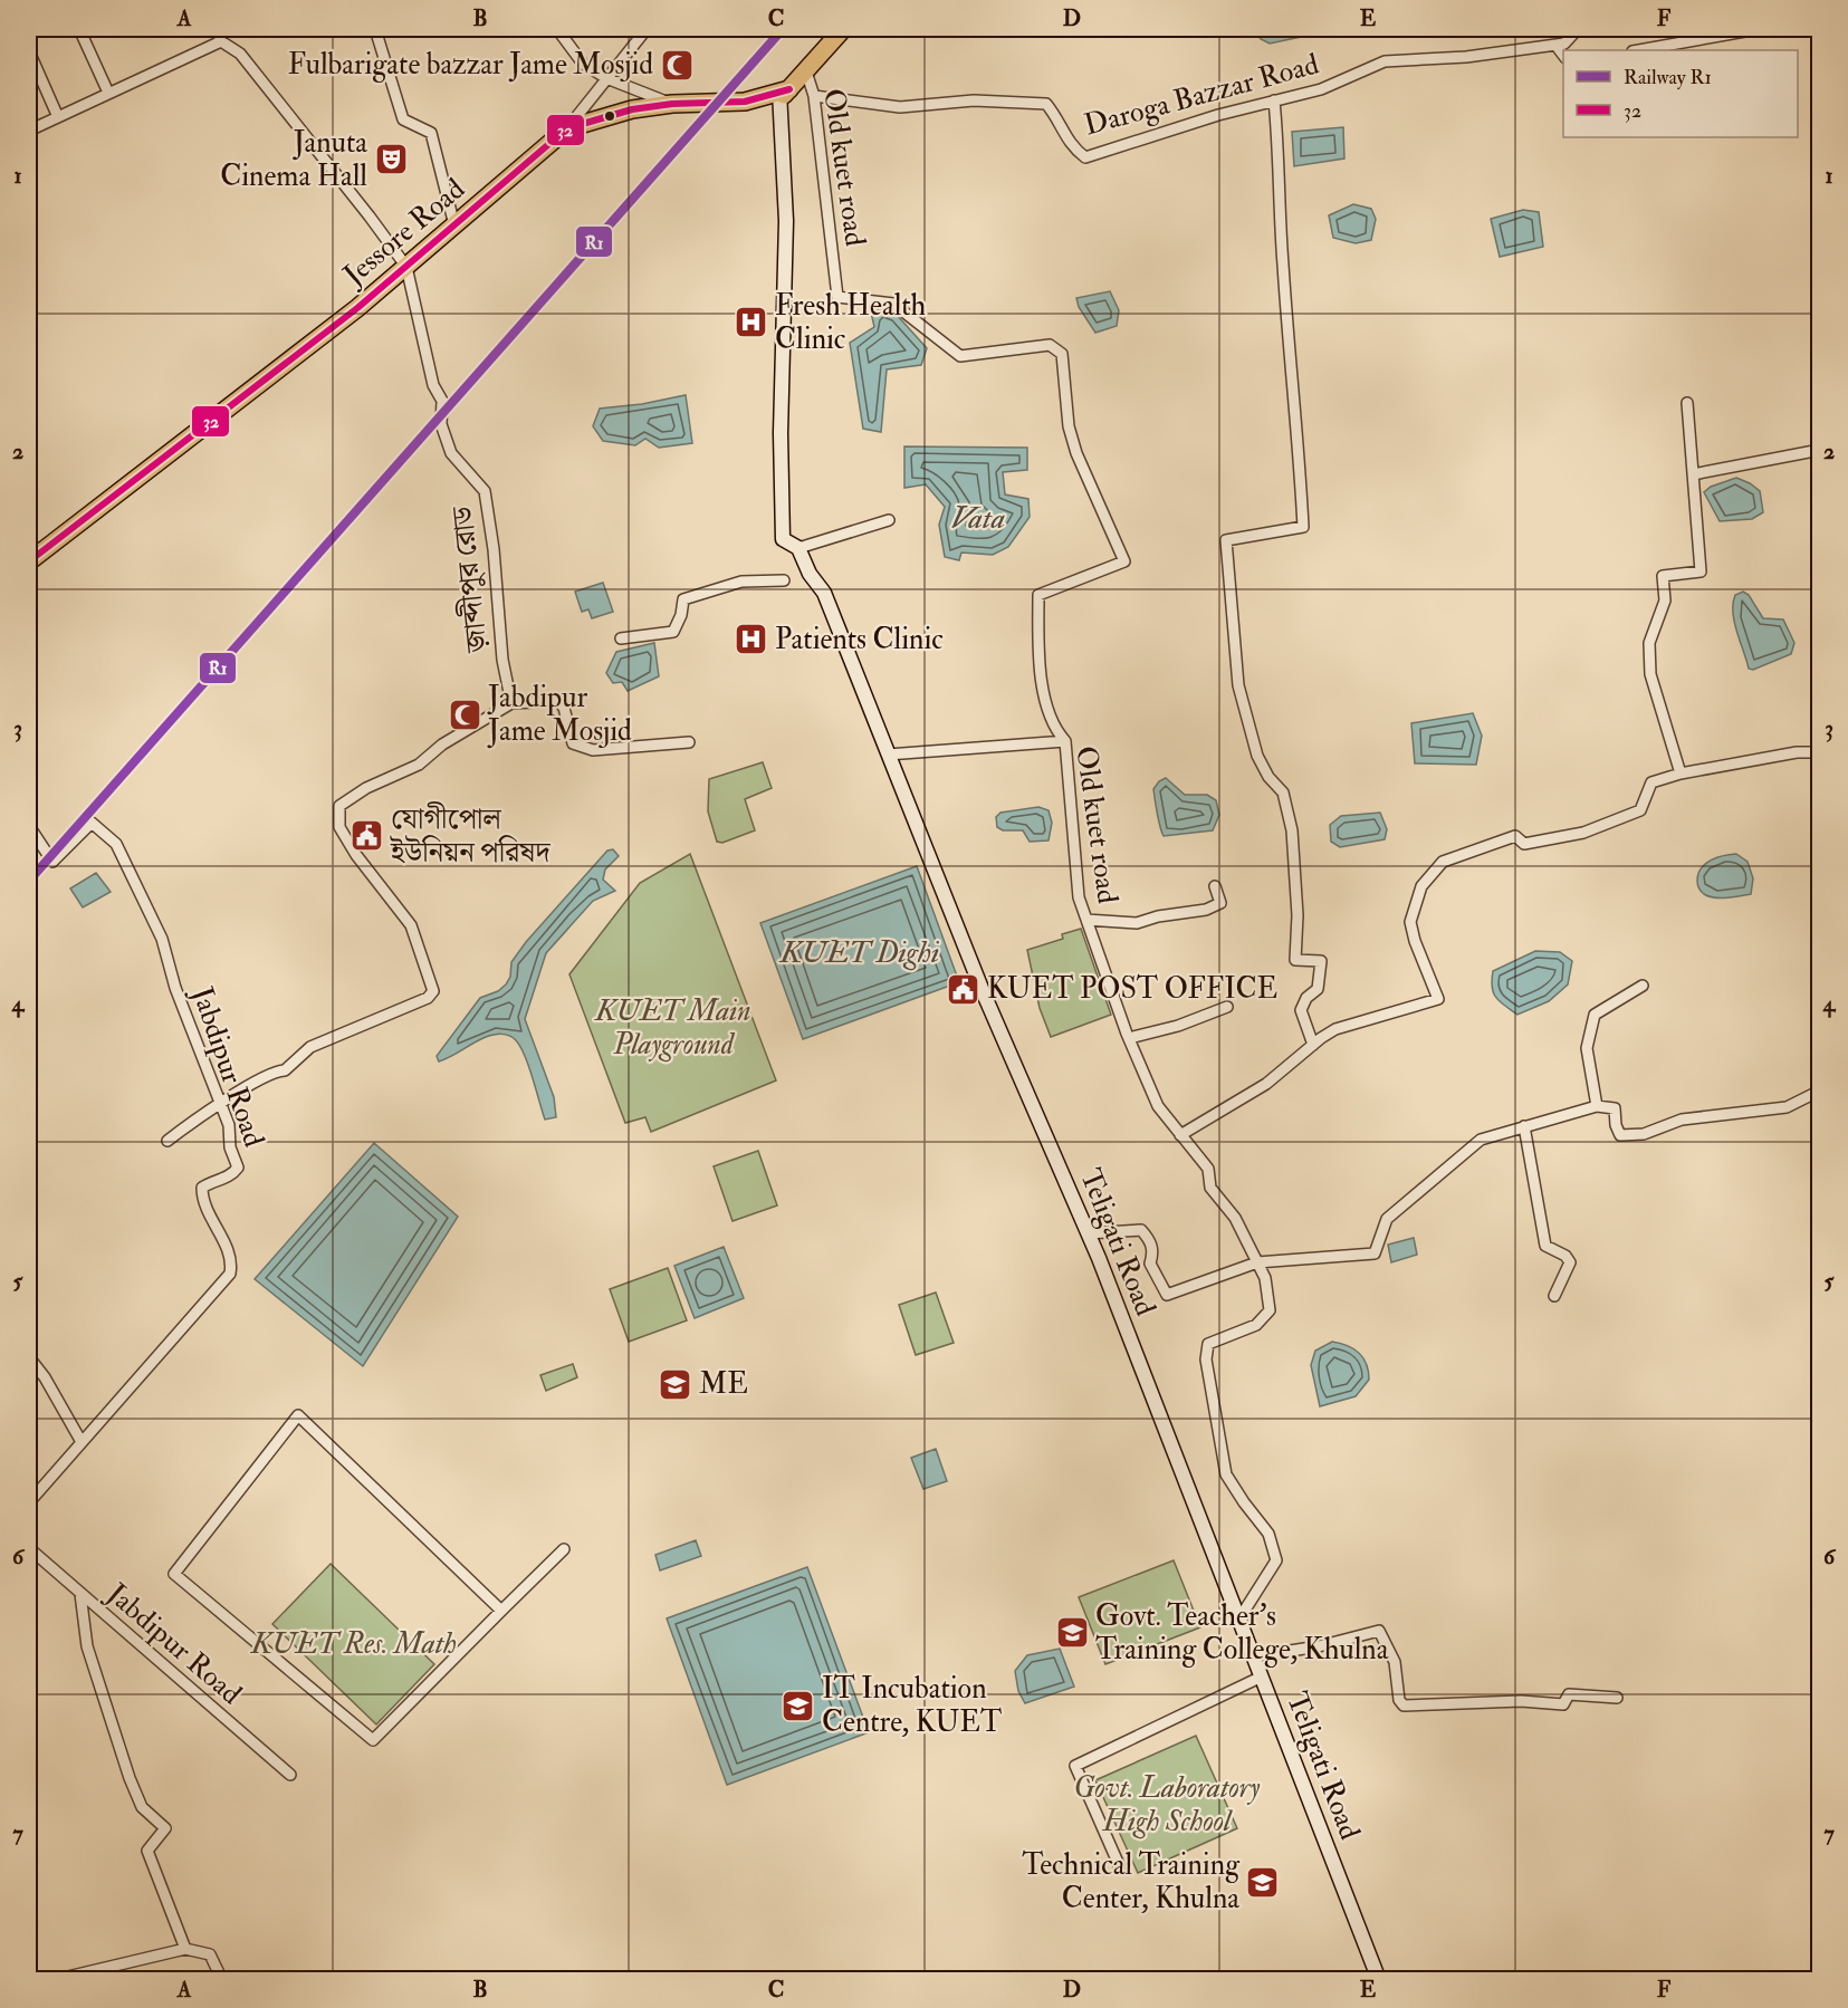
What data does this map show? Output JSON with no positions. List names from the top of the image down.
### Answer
{
  "streets": {
    "highway": ["Jessore Road"],
    "main road": ["Teligati Road"],
    "street": [
      "Daroga Bazzar Road",
      "Old kuet road",
      "জ়াব্দীপুর রোড",
      "Jabdipur Road"
    ]
  },
  "crossings": [
    ["Daroga Bazzar Road", "Old kuet road"],
    ["Old kuet road", "Teligati Road"],
    ["Jessore Road", "জ়াব্দীপুর রোড"]
  ],
  "water": ["Vata", "KUET Dighi"],
  "parks": ["KUET Main Playground", "KUET Res. Math", "Govt. Laboratory High School"],
  "places": {
    "mosque": ["Fulbarigate bazzar Jame Mosjid", "Jabdipur Jame Mosjid"],
    "theatre": ["Januta Cinema Hall"],
    "hospital": ["Fresh Health Clinic", "Patients Clinic"],
    "public building": ["যোগীপোল ইউনিয়ন পরিষদ", "KUET POST OFFICE"],
    "school or university": [
      "ME",
      "Govt. Teacher's Training College, Khulna",
      "IT Incubation Centre, KUET",
      "Technical Training Center, Khulna"
    ]
  },
  "lines": ["rail line R1", "transit line 32"],
  "legend": ["Railway R1", "32"],
  "grid": {
    "columns": [
      "A",
      "B",
      "C",
      "D",
      "E",
      "F"
    ],
    "rows": [
      "1",
      "2",
      "3",
      "4",
      "5",
      "6",
      "7"
    ]
  }
}
